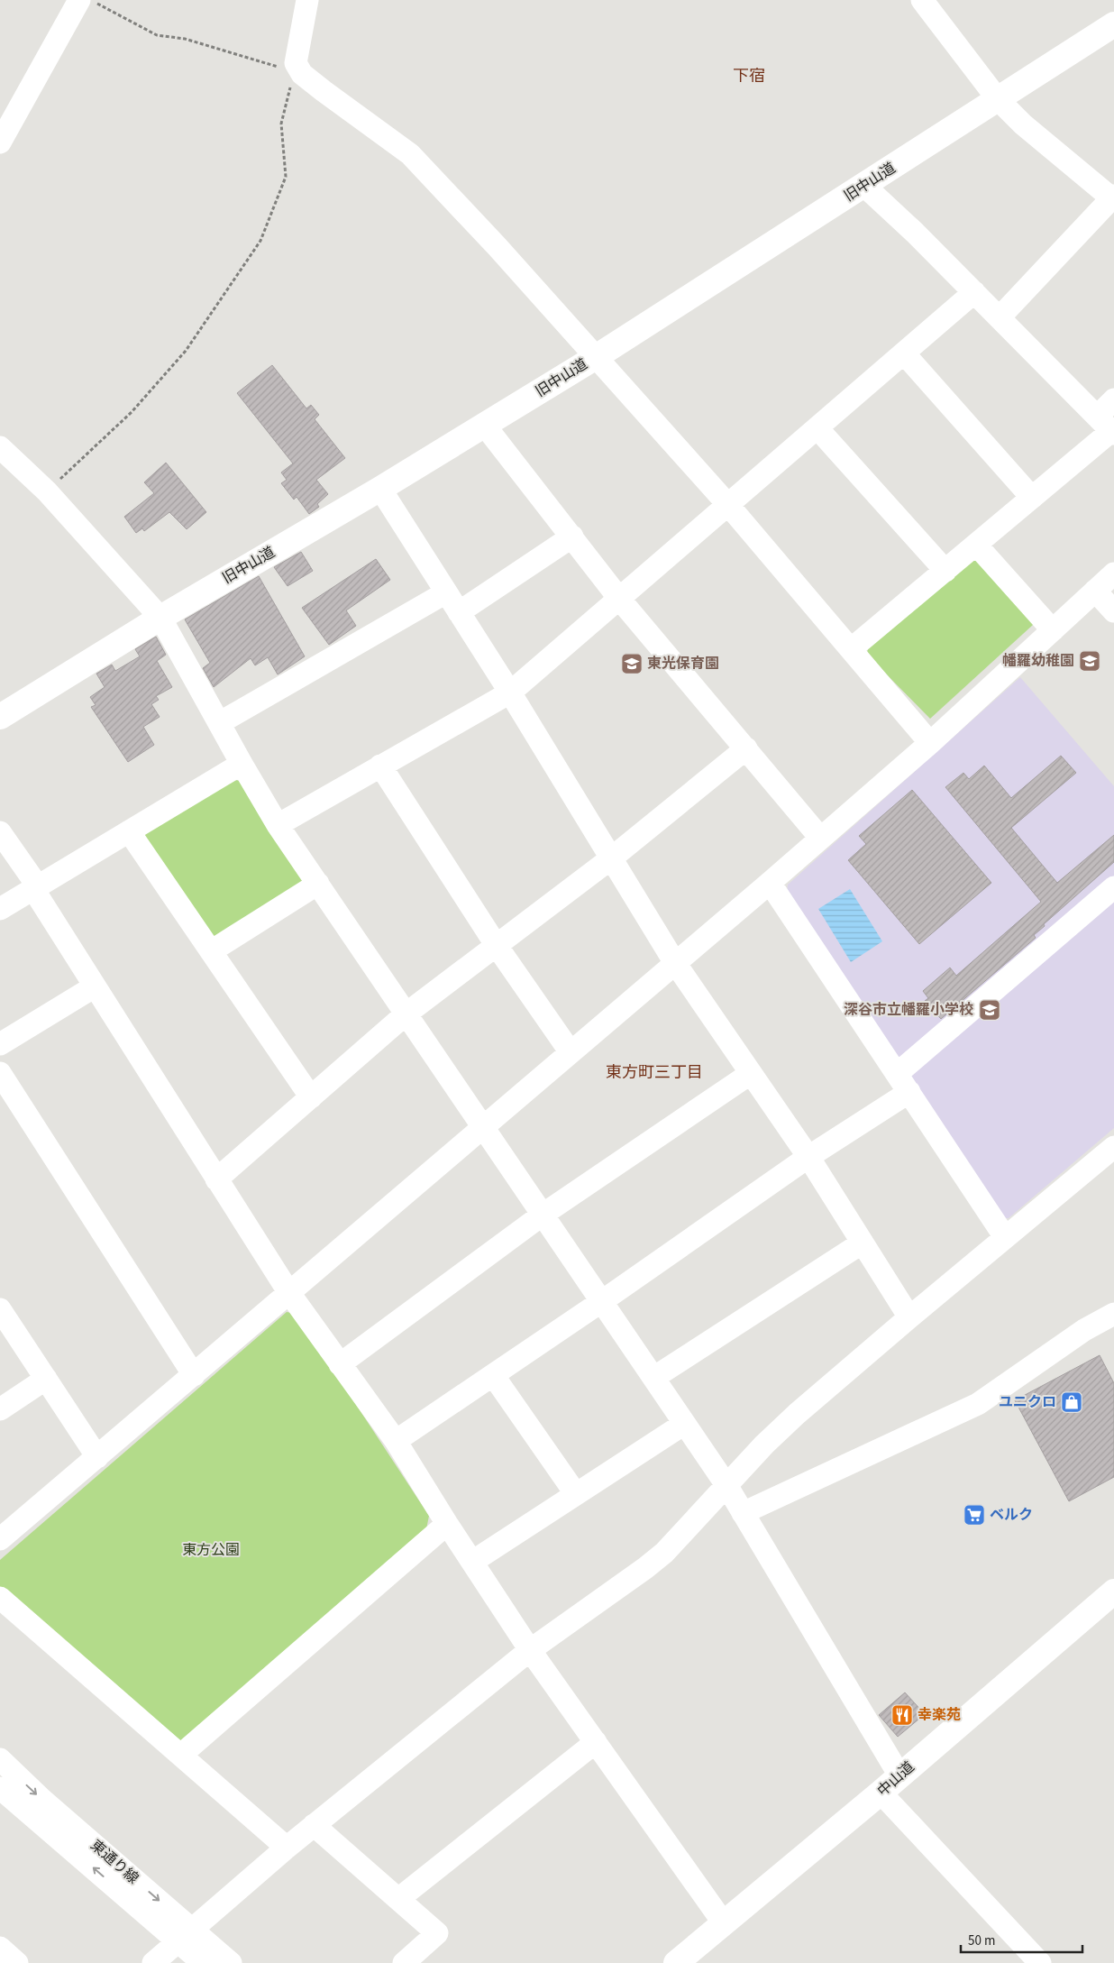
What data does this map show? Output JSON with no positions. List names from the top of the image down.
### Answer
{
  "streets": {
    "main road": ["旧中山道", "中山道"],
    "street": ["東通り線"]
  },
  "districts": ["下宿", "東方町三丁目"],
  "parks": ["東方公園"],
  "places": {
    "school or university": ["幡羅幼稚園", "東光保育園", "深谷市立幡羅小学校"],
    "shop": ["ユニクロ"],
    "supermarket": ["ベルク"],
    "restaurant": ["幸楽苑"]
  },
  "scale_bar": "50 m"
}
